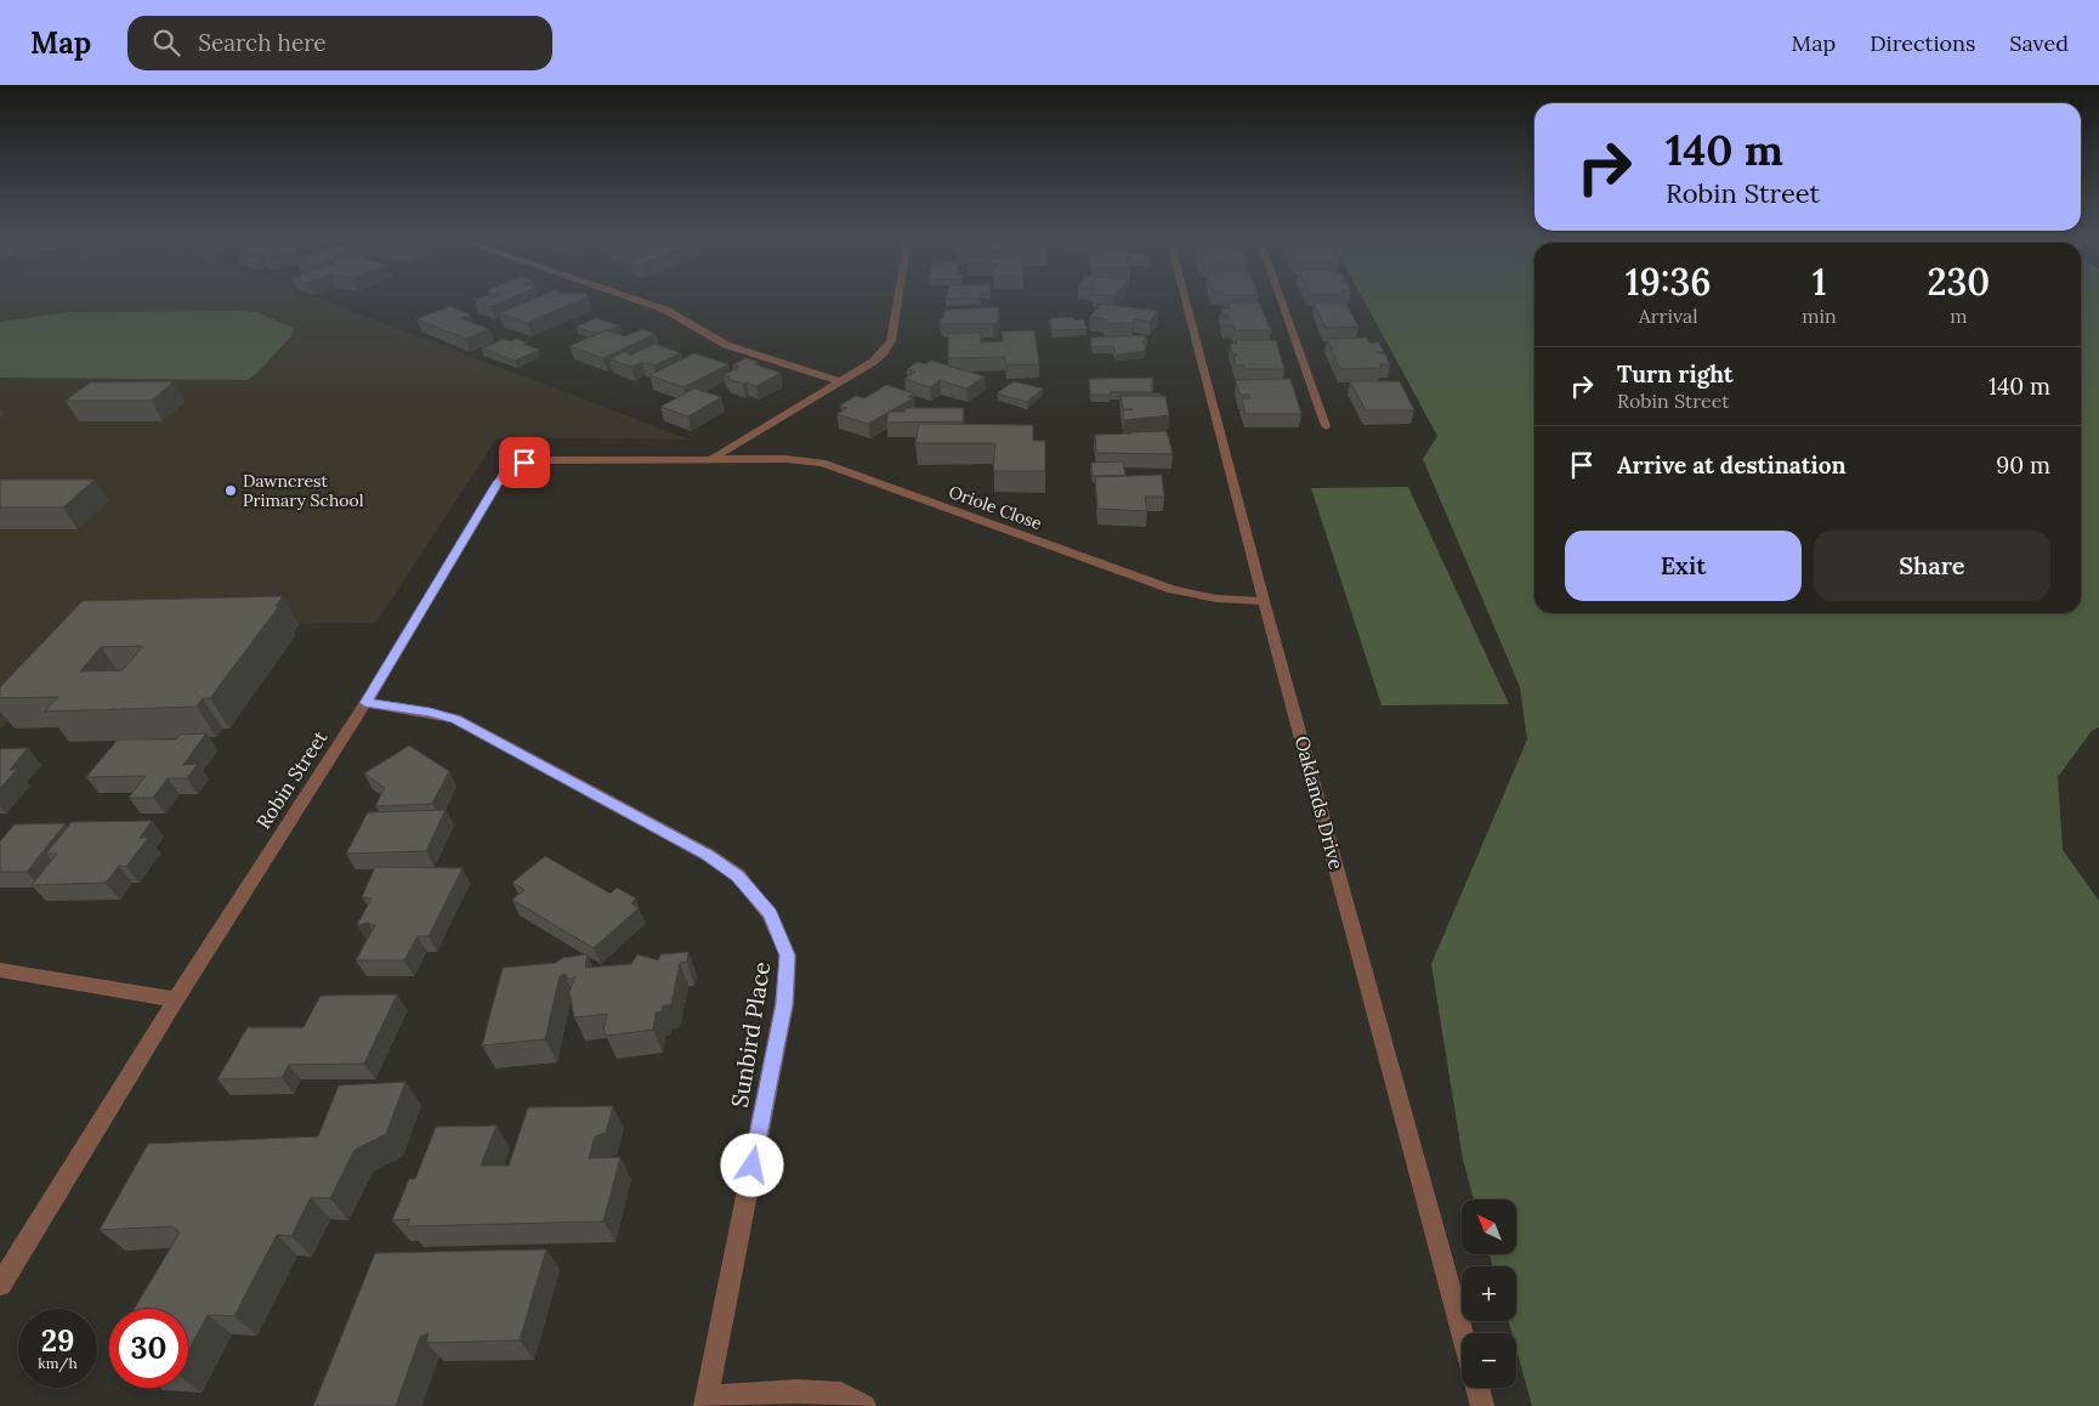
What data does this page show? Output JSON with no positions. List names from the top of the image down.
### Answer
{
  "streets": {
    "street": [
      "Oriole Close",
      "Robin Street",
      "Oaklands Drive",
      "Sunbird Place"
    ]
  },
  "crossings": [
    ["Oriole Close", "Robin Street"],
    ["Oriole Close", "Oaklands Drive"],
    ["Robin Street", "Sunbird Place"]
  ],
  "places": ["Dawncrest Primary School"],
  "north": "top left",
  "page": {
    "header": "Map",
    "search": "Search here",
    "nav": ["Map", "Directions", "Saved"],
    "turn": ["140 m", "Robin Street"],
    "eta": [
      "19:36",
      "Arrival",
      "1",
      "min",
      "230",
      "m"
    ],
    "list": [
      {
        "name": "Turn right",
        "note": "Robin Street",
        "value": "140 m"
      },
      {
        "name": "Arrive at destination",
        "value": "90 m"
      }
    ],
    "buttons": ["Exit", "Share"],
    "map_buttons": ["+", "−"],
    "speed": "29 km/h",
    "limit": "30"
  }
}
